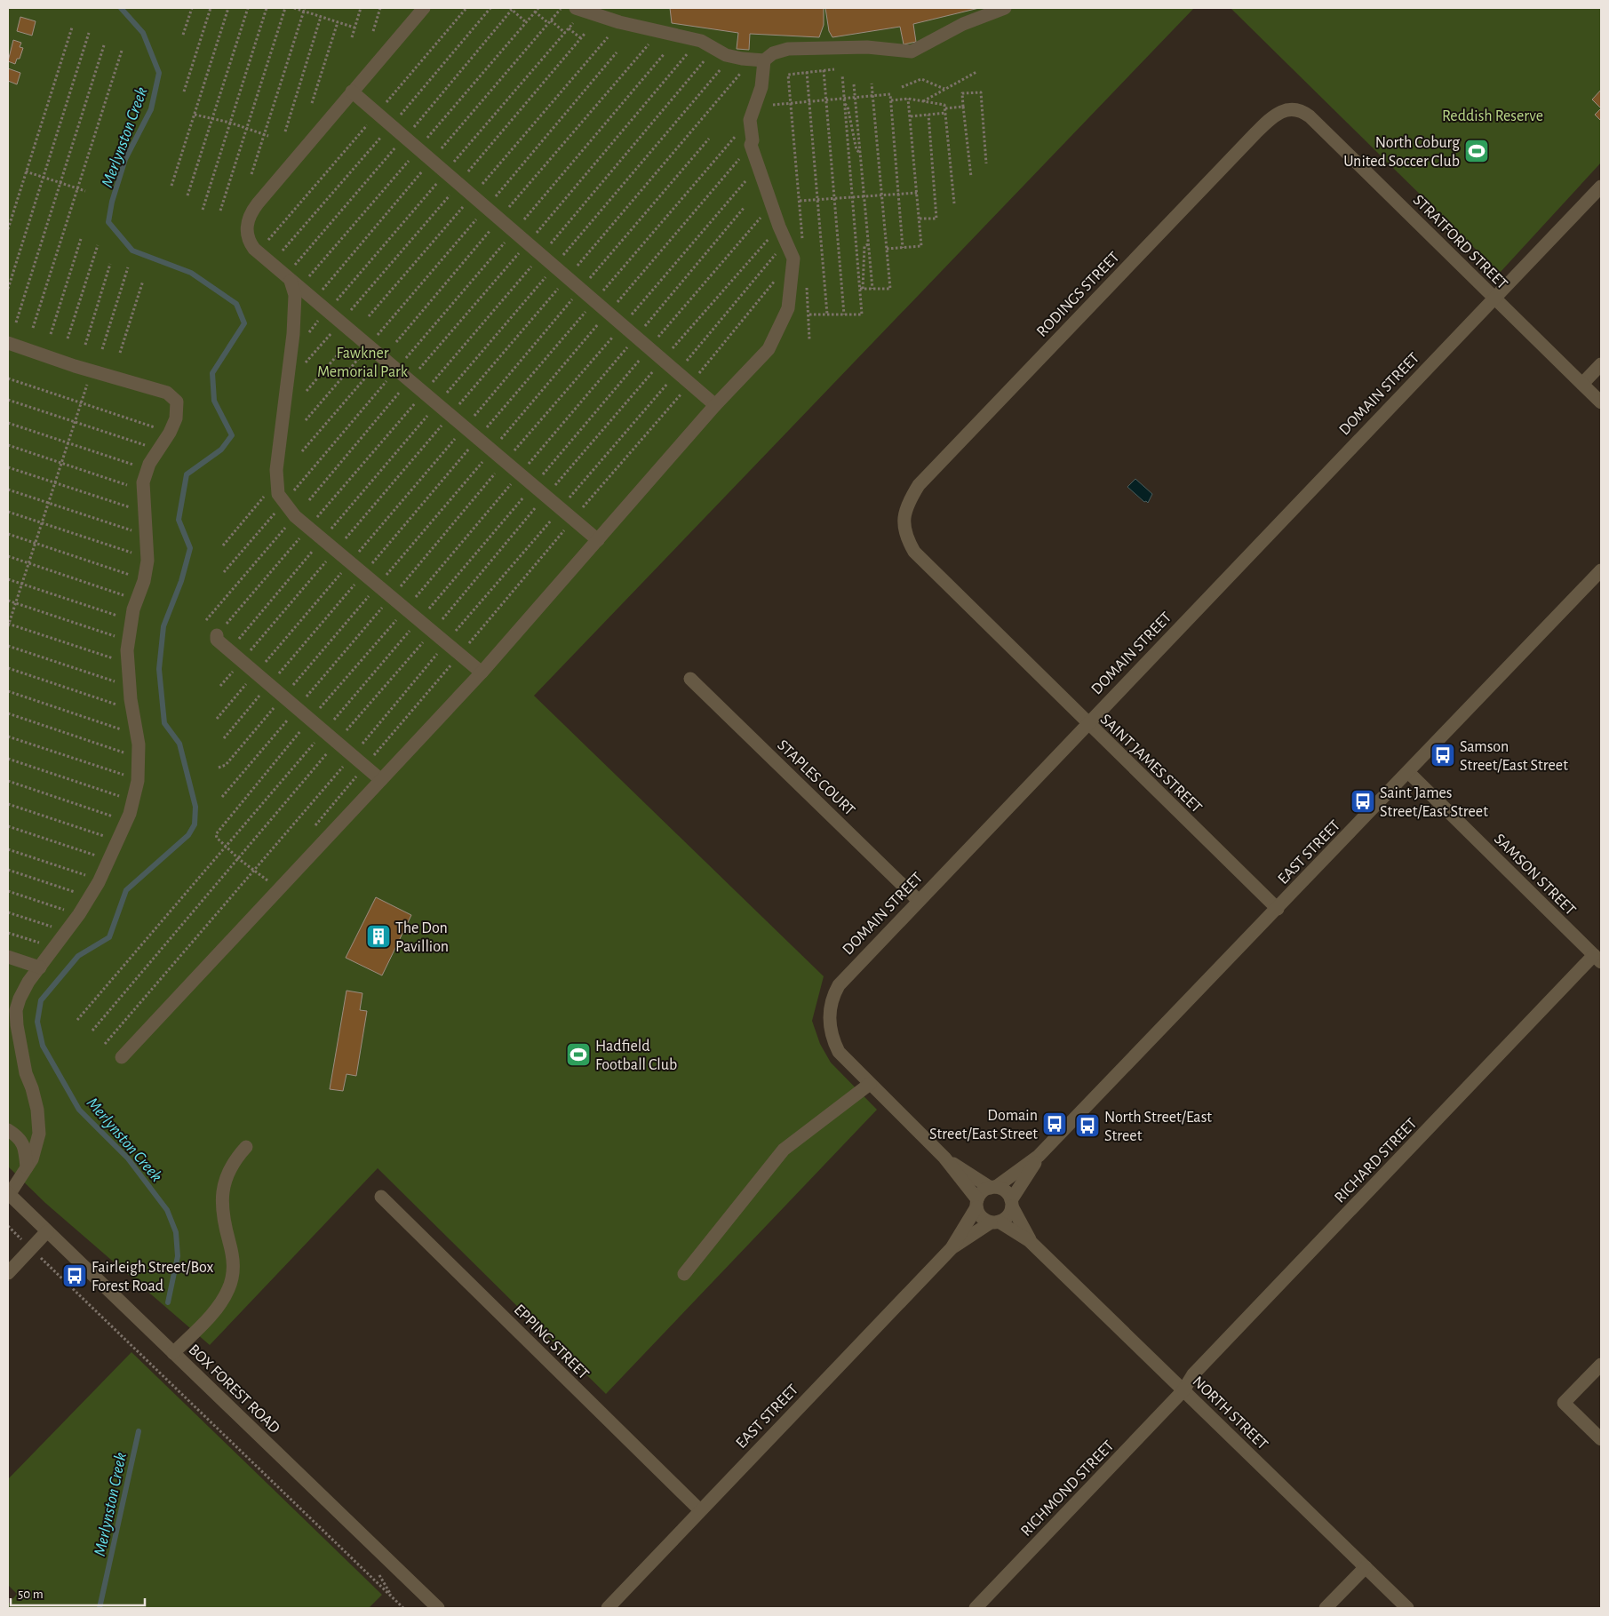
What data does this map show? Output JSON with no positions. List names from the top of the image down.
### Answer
{
  "streets": {
    "street": [
      "STRATFORD STREET",
      "RODINGS STREET",
      "DOMAIN STREET",
      "SAINT JAMES STREET",
      "STAPLES COURT",
      "EAST STREET",
      "SAMSON STREET",
      "RICHARD STREET",
      "EPPING STREET",
      "BOX FOREST ROAD",
      "NORTH STREET",
      "RICHMOND STREET"
    ]
  },
  "crossings": [
    ["STRATFORD STREET", "RODINGS STREET"],
    ["STRATFORD STREET", "DOMAIN STREET"],
    ["RODINGS STREET", "SAINT JAMES STREET"],
    ["DOMAIN STREET", "SAINT JAMES STREET"],
    ["DOMAIN STREET", "STAPLES COURT"],
    ["DOMAIN STREET", "EAST STREET"],
    ["DOMAIN STREET", "NORTH STREET"],
    ["SAINT JAMES STREET", "EAST STREET"],
    ["EAST STREET", "SAMSON STREET"],
    ["EAST STREET", "EPPING STREET"],
    ["EAST STREET", "NORTH STREET"],
    ["SAMSON STREET", "RICHARD STREET"],
    ["RICHARD STREET", "NORTH STREET"],
    ["RICHARD STREET", "RICHMOND STREET"],
    ["NORTH STREET", "RICHMOND STREET"]
  ],
  "water": ["Merlynston Creek"],
  "parks": ["Reddish Reserve", "Fawkner Memorial Park"],
  "places": {
    "sports": ["North Coburg United Soccer Club", "Hadfield Football Club"],
    "bus stop": [
      "Samson Street/East Street",
      "Saint James Street/East Street",
      "Domain Street/East Street",
      "North Street/East Street",
      "Fairleigh Street/Box Forest Road"
    ],
    "building": ["The Don Pavillion"]
  },
  "scale_bar": "50 m"
}
